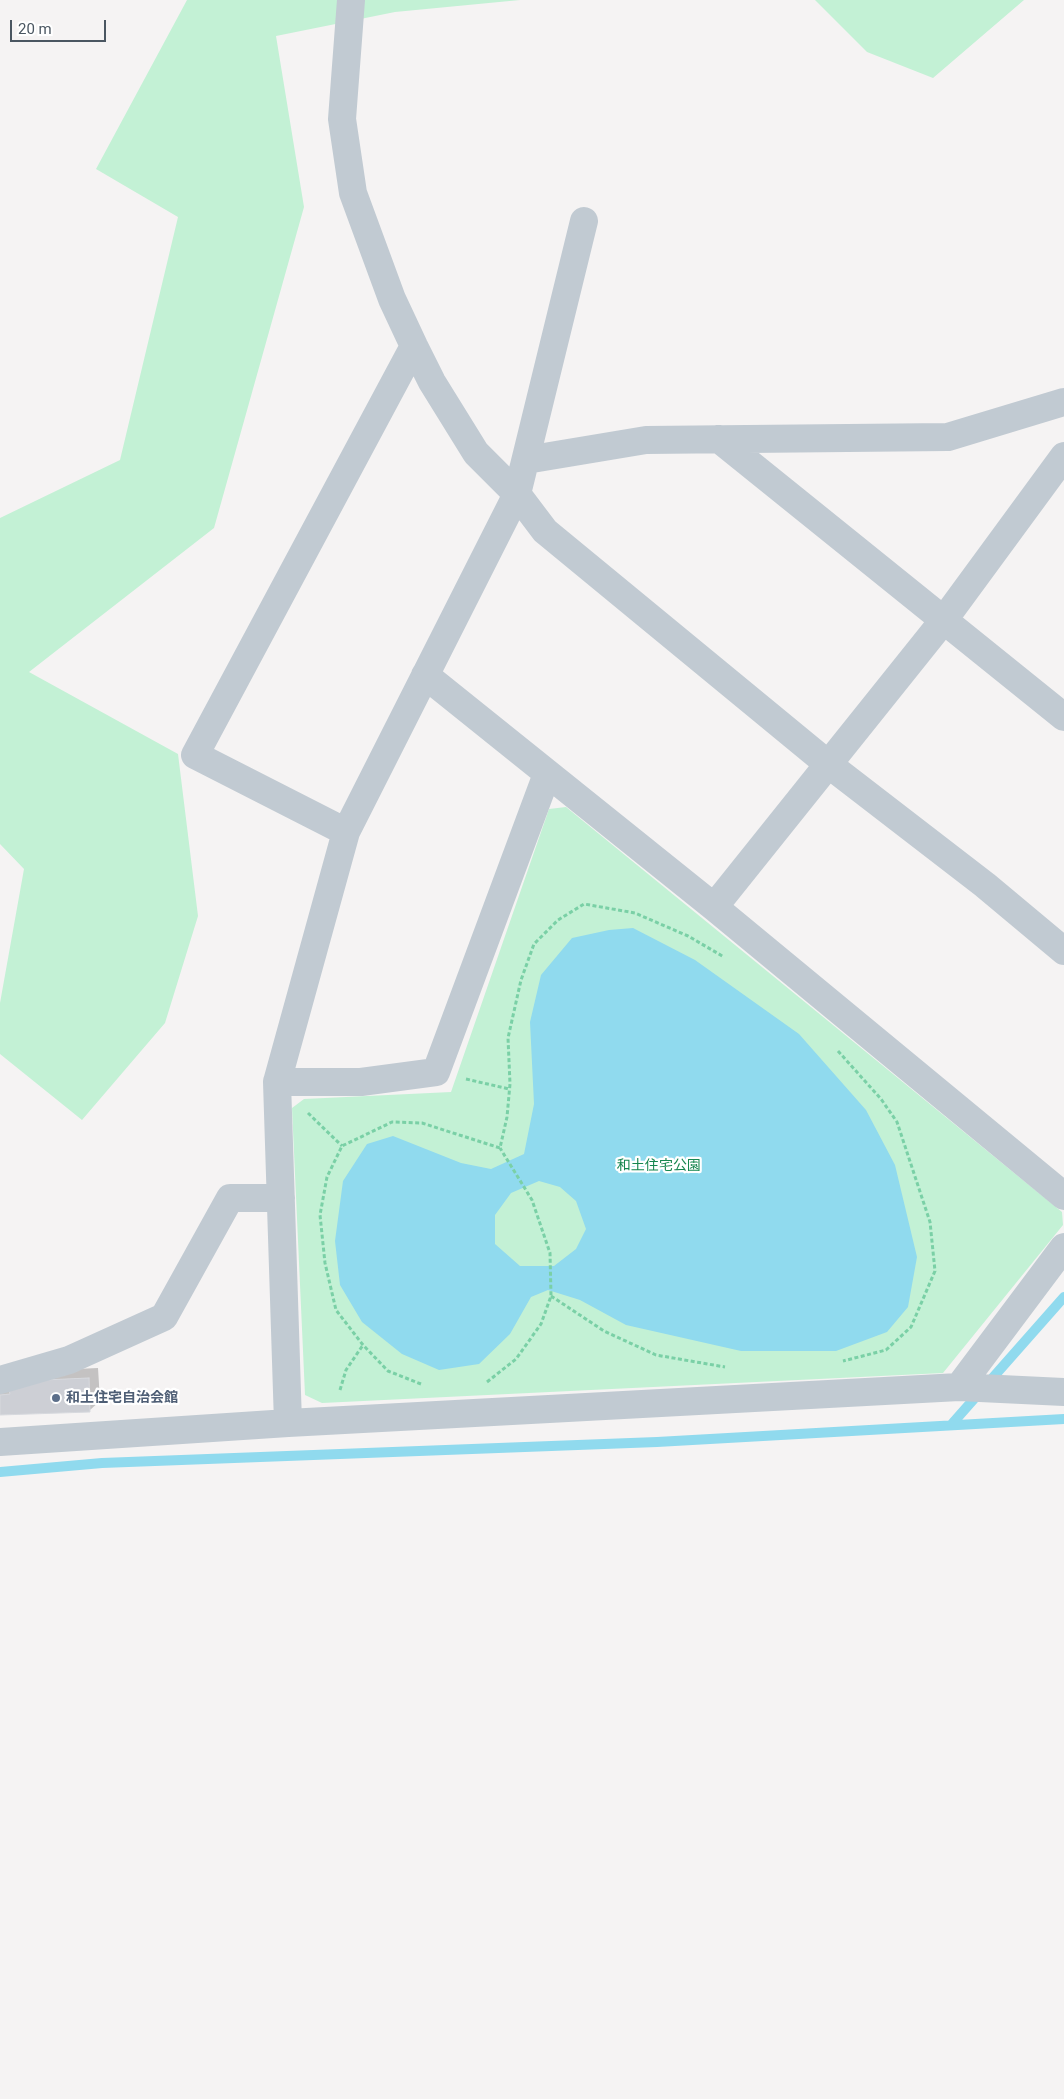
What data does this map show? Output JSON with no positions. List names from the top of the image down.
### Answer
{
  "parks": ["和土住宅公園"],
  "places": ["和土住宅自治会館"],
  "scale_bar": "20 m"
}
